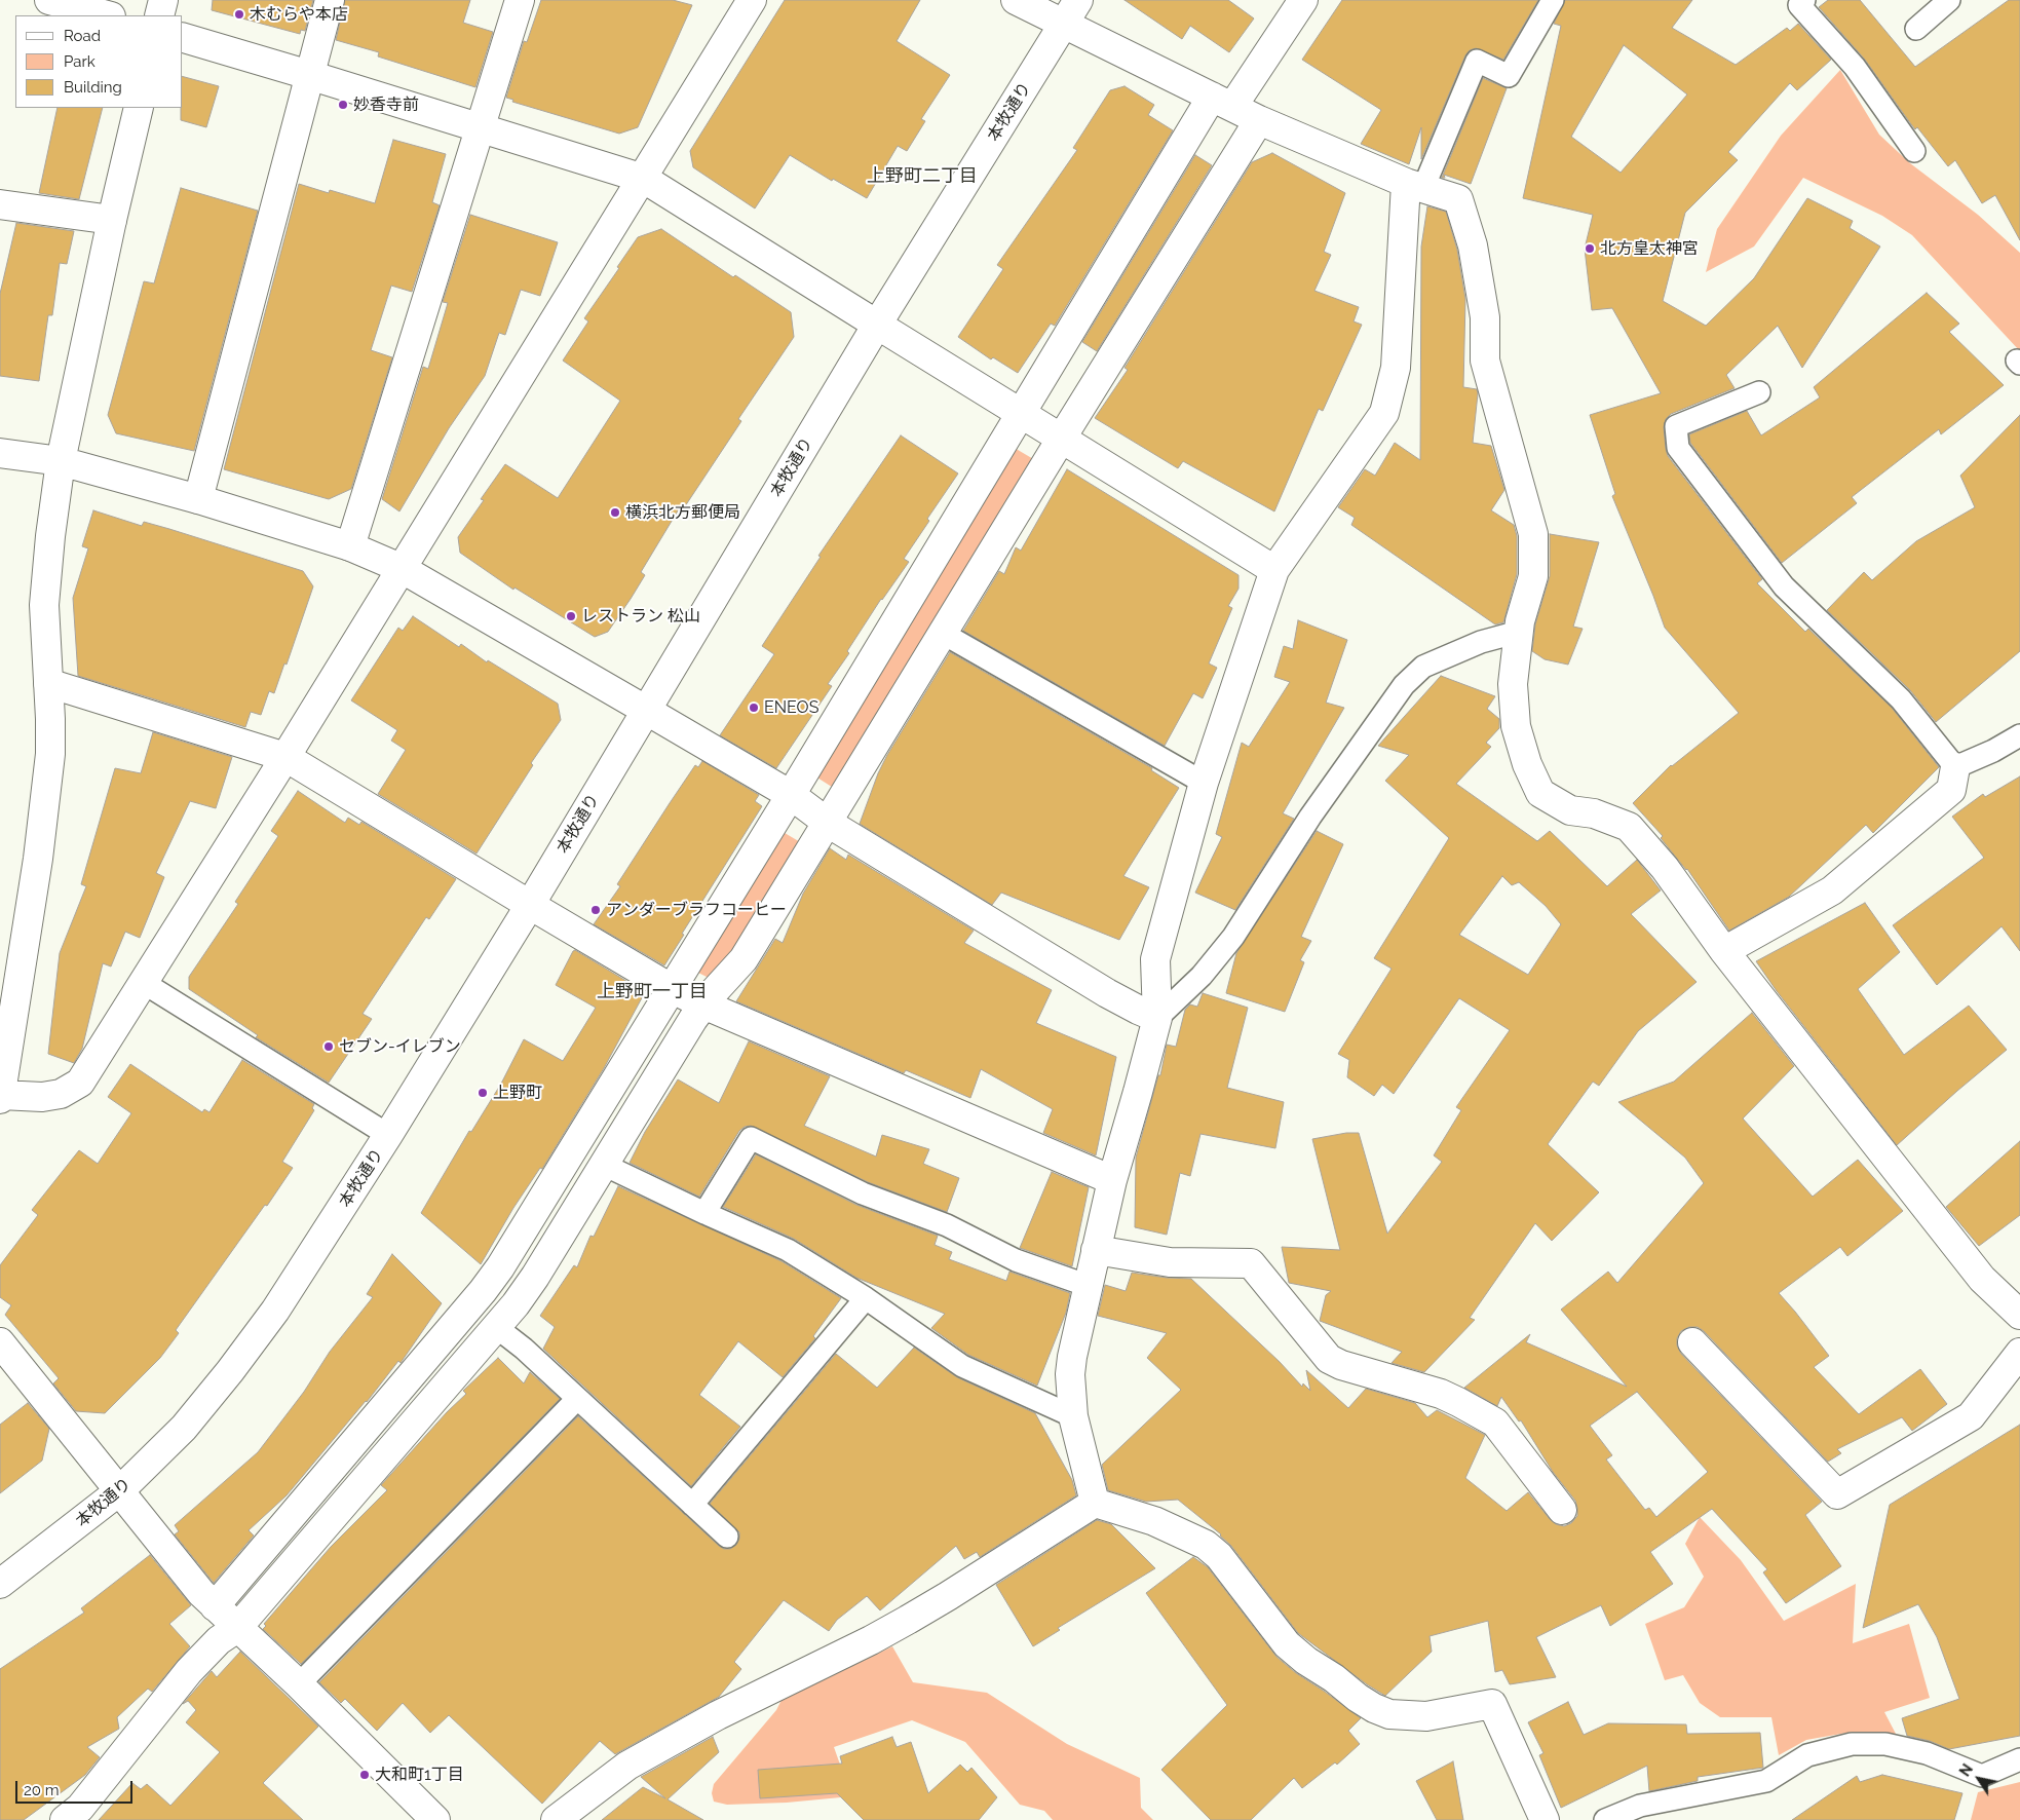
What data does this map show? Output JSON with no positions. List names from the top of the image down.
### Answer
{
  "streets": {
    "street": ["本牧通り"]
  },
  "districts": ["上野町二丁目", "上野町一丁目"],
  "places": [
    "木むらや本店",
    "妙香寺前",
    "北方皇太神宮",
    "横浜北方郵便局",
    "レストラン 松山",
    "ENEOS",
    "アンダーブラフコーヒー",
    "セブン-イレブン",
    "上野町",
    "大和町1丁目"
  ],
  "legend": ["Road", "Park", "Building"],
  "scale_bar": "20 m",
  "north": "top left"
}
